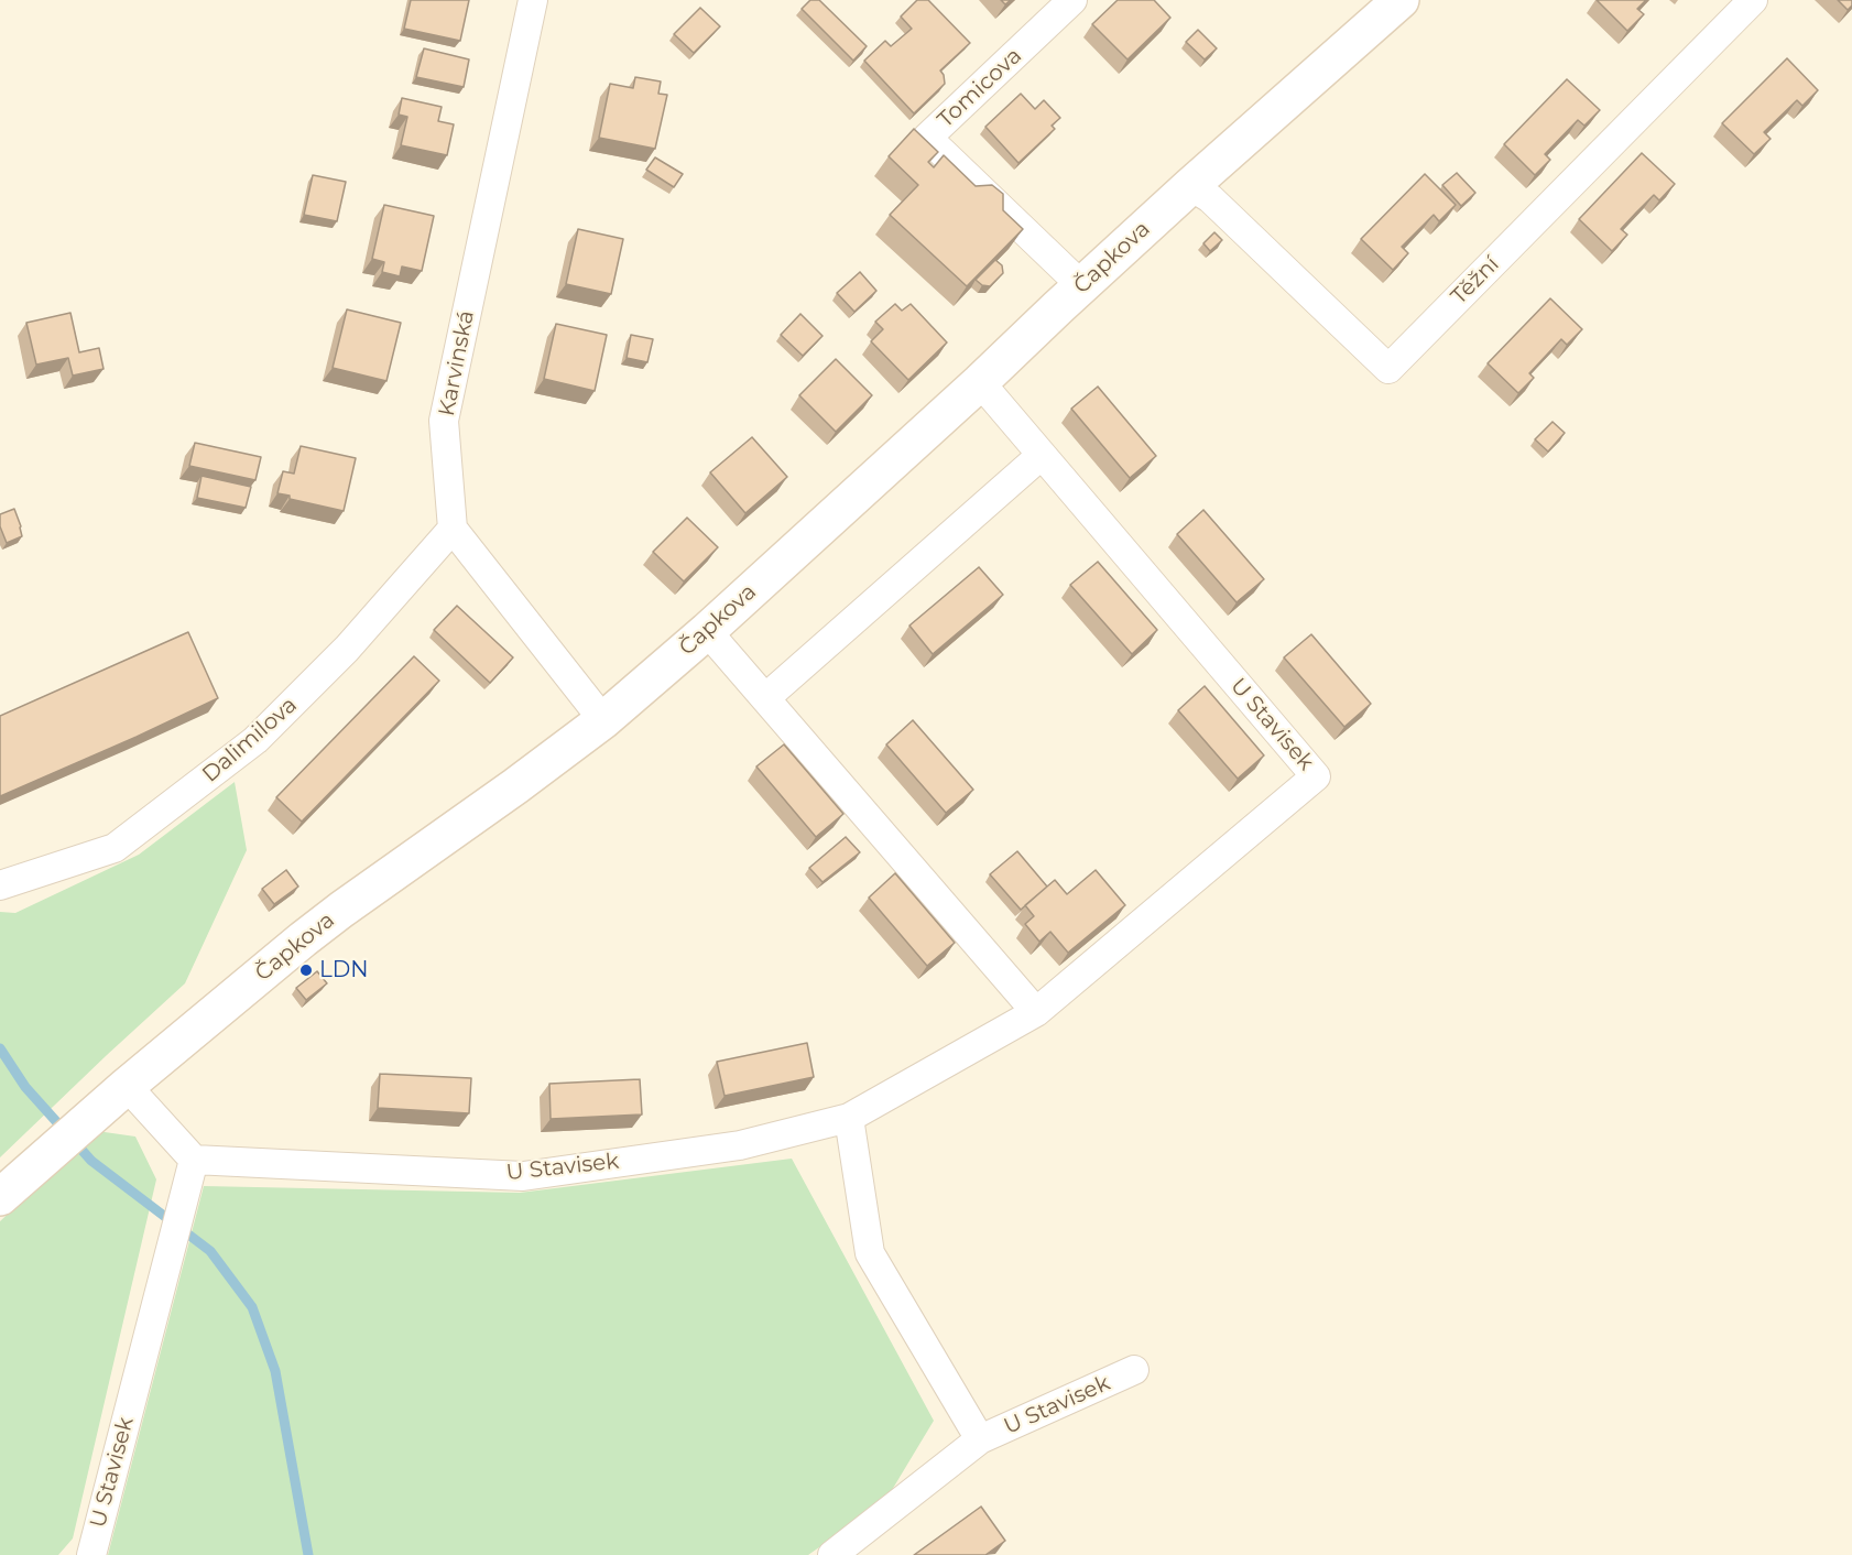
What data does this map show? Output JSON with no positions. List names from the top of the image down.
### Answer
{
  "streets": {
    "street": [
      "Tomicova",
      "Čapkova",
      "Těžní",
      "Karvinská",
      "U Stavisek",
      "Dalimilova"
    ]
  },
  "crossings": [
    ["Tomicova", "Čapkova"],
    ["Čapkova", "Těžní"],
    ["Čapkova", "U Stavisek"],
    ["Karvinská", "Dalimilova"]
  ],
  "places": ["LDN"]
}
